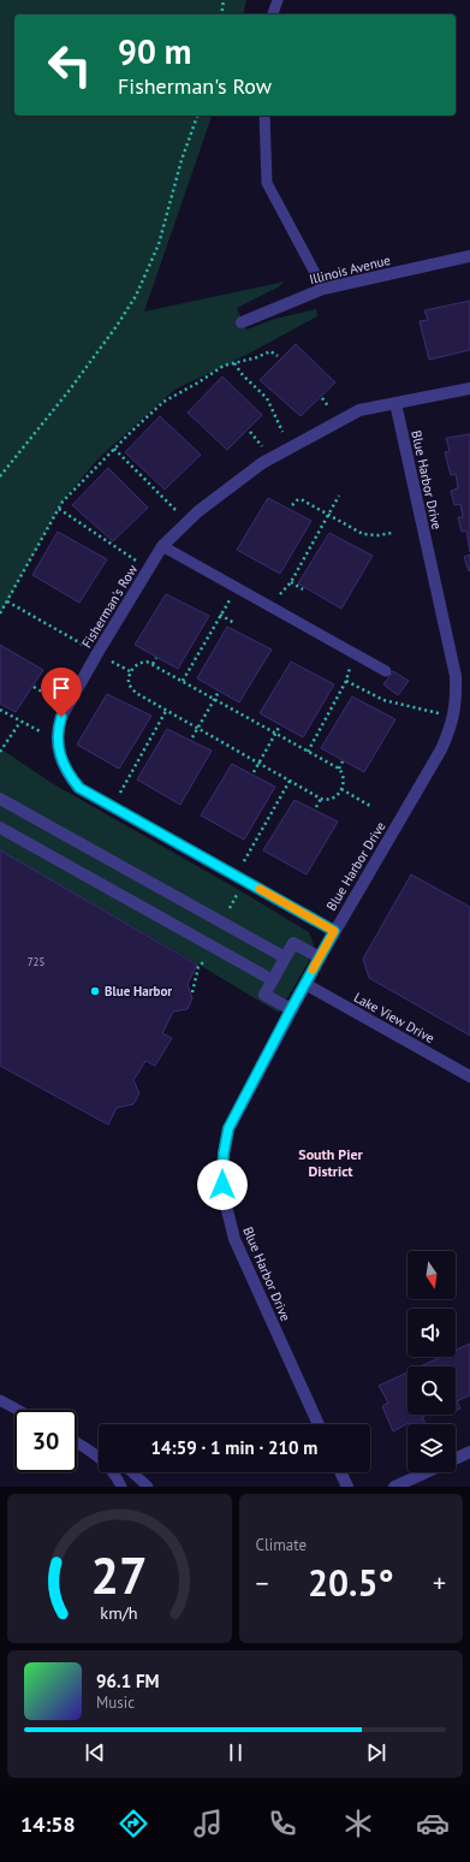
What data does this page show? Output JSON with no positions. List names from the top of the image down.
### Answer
{
  "streets": {
    "street": [
      "Illinois Avenue",
      "Blue Harbor Drive",
      "Fisherman's Row",
      "Lake View Drive"
    ]
  },
  "crossings": [
    ["Blue Harbor Drive", "Fisherman's Row"],
    ["Blue Harbor Drive", "Lake View Drive"]
  ],
  "districts": ["South Pier District"],
  "places": ["Blue Harbor"],
  "house_numbers": ["725"],
  "north": "bottom",
  "page": {
    "turn": ["90 m", "Fisherman's Row"],
    "limit": "30",
    "trip": "14:59 · 1 min · 210 m",
    "tile": "Climate",
    "heat": ["−", "20.5°", "+"],
    "song": ["96.1 FM", "Music"],
    "tabs": "14:58",
    "gauge": ["27", "km/h"]
  }
}
